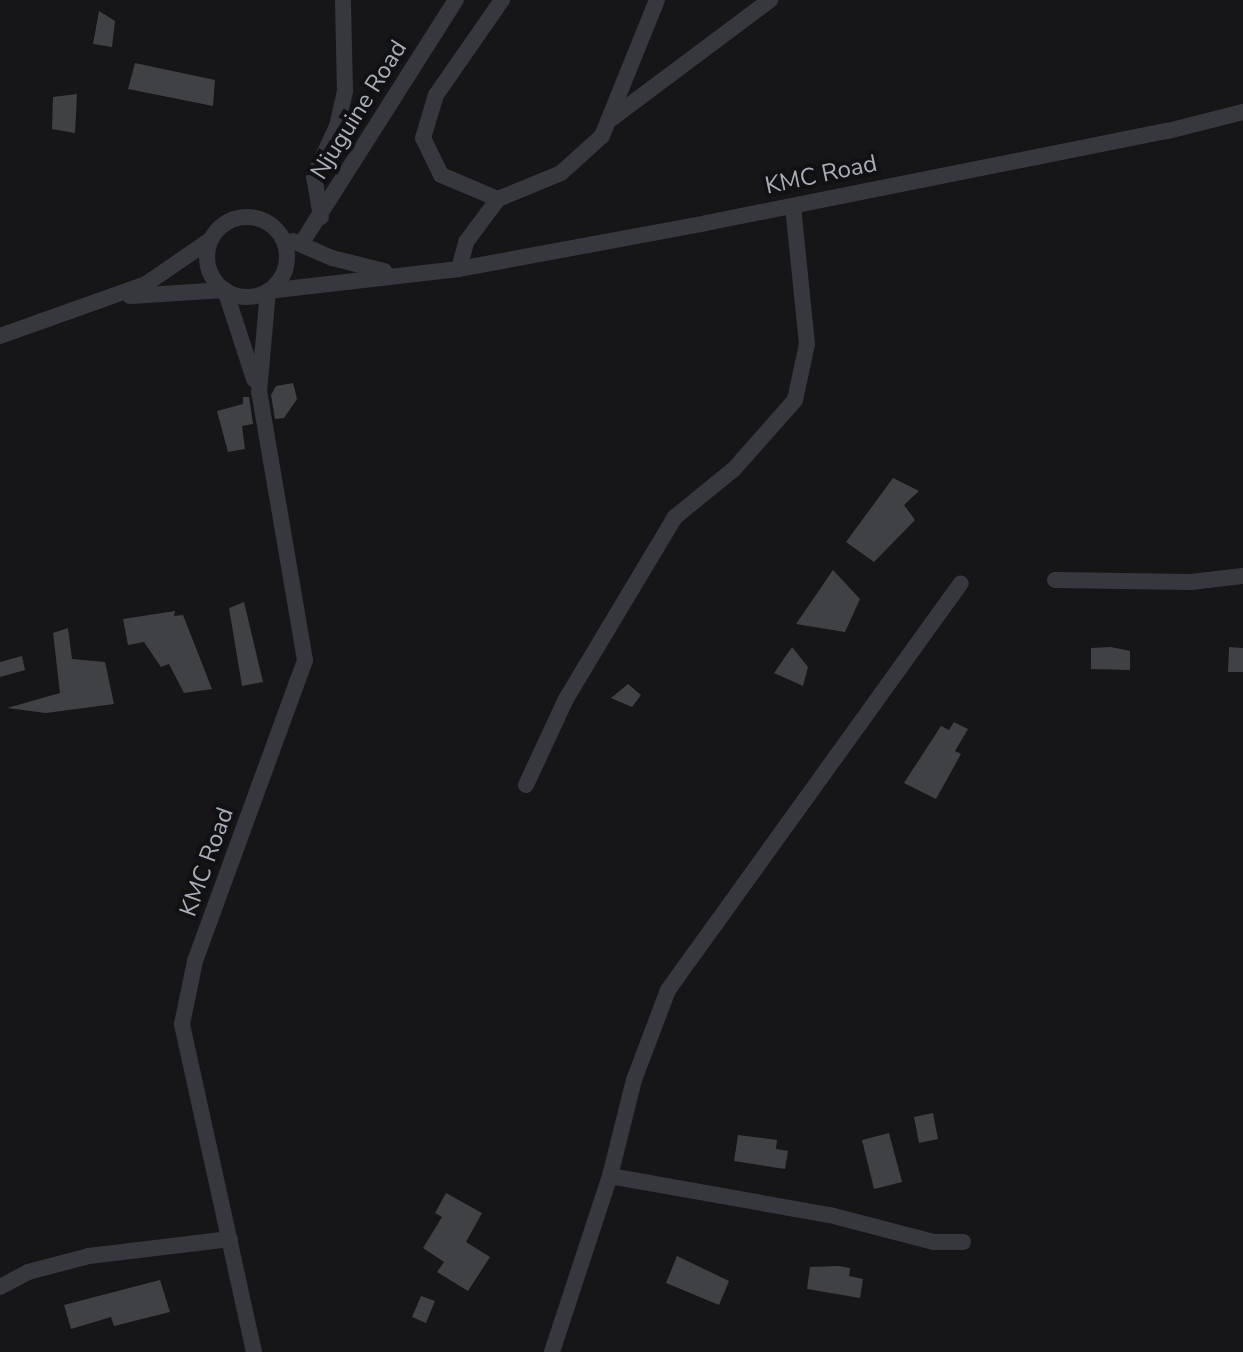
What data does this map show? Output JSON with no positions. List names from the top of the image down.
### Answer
{
  "streets": {
    "street": ["Njuguine Road", "KMC Road"]
  },
  "crossings": [
    ["Njuguine Road", "KMC Road"]
  ]
}
